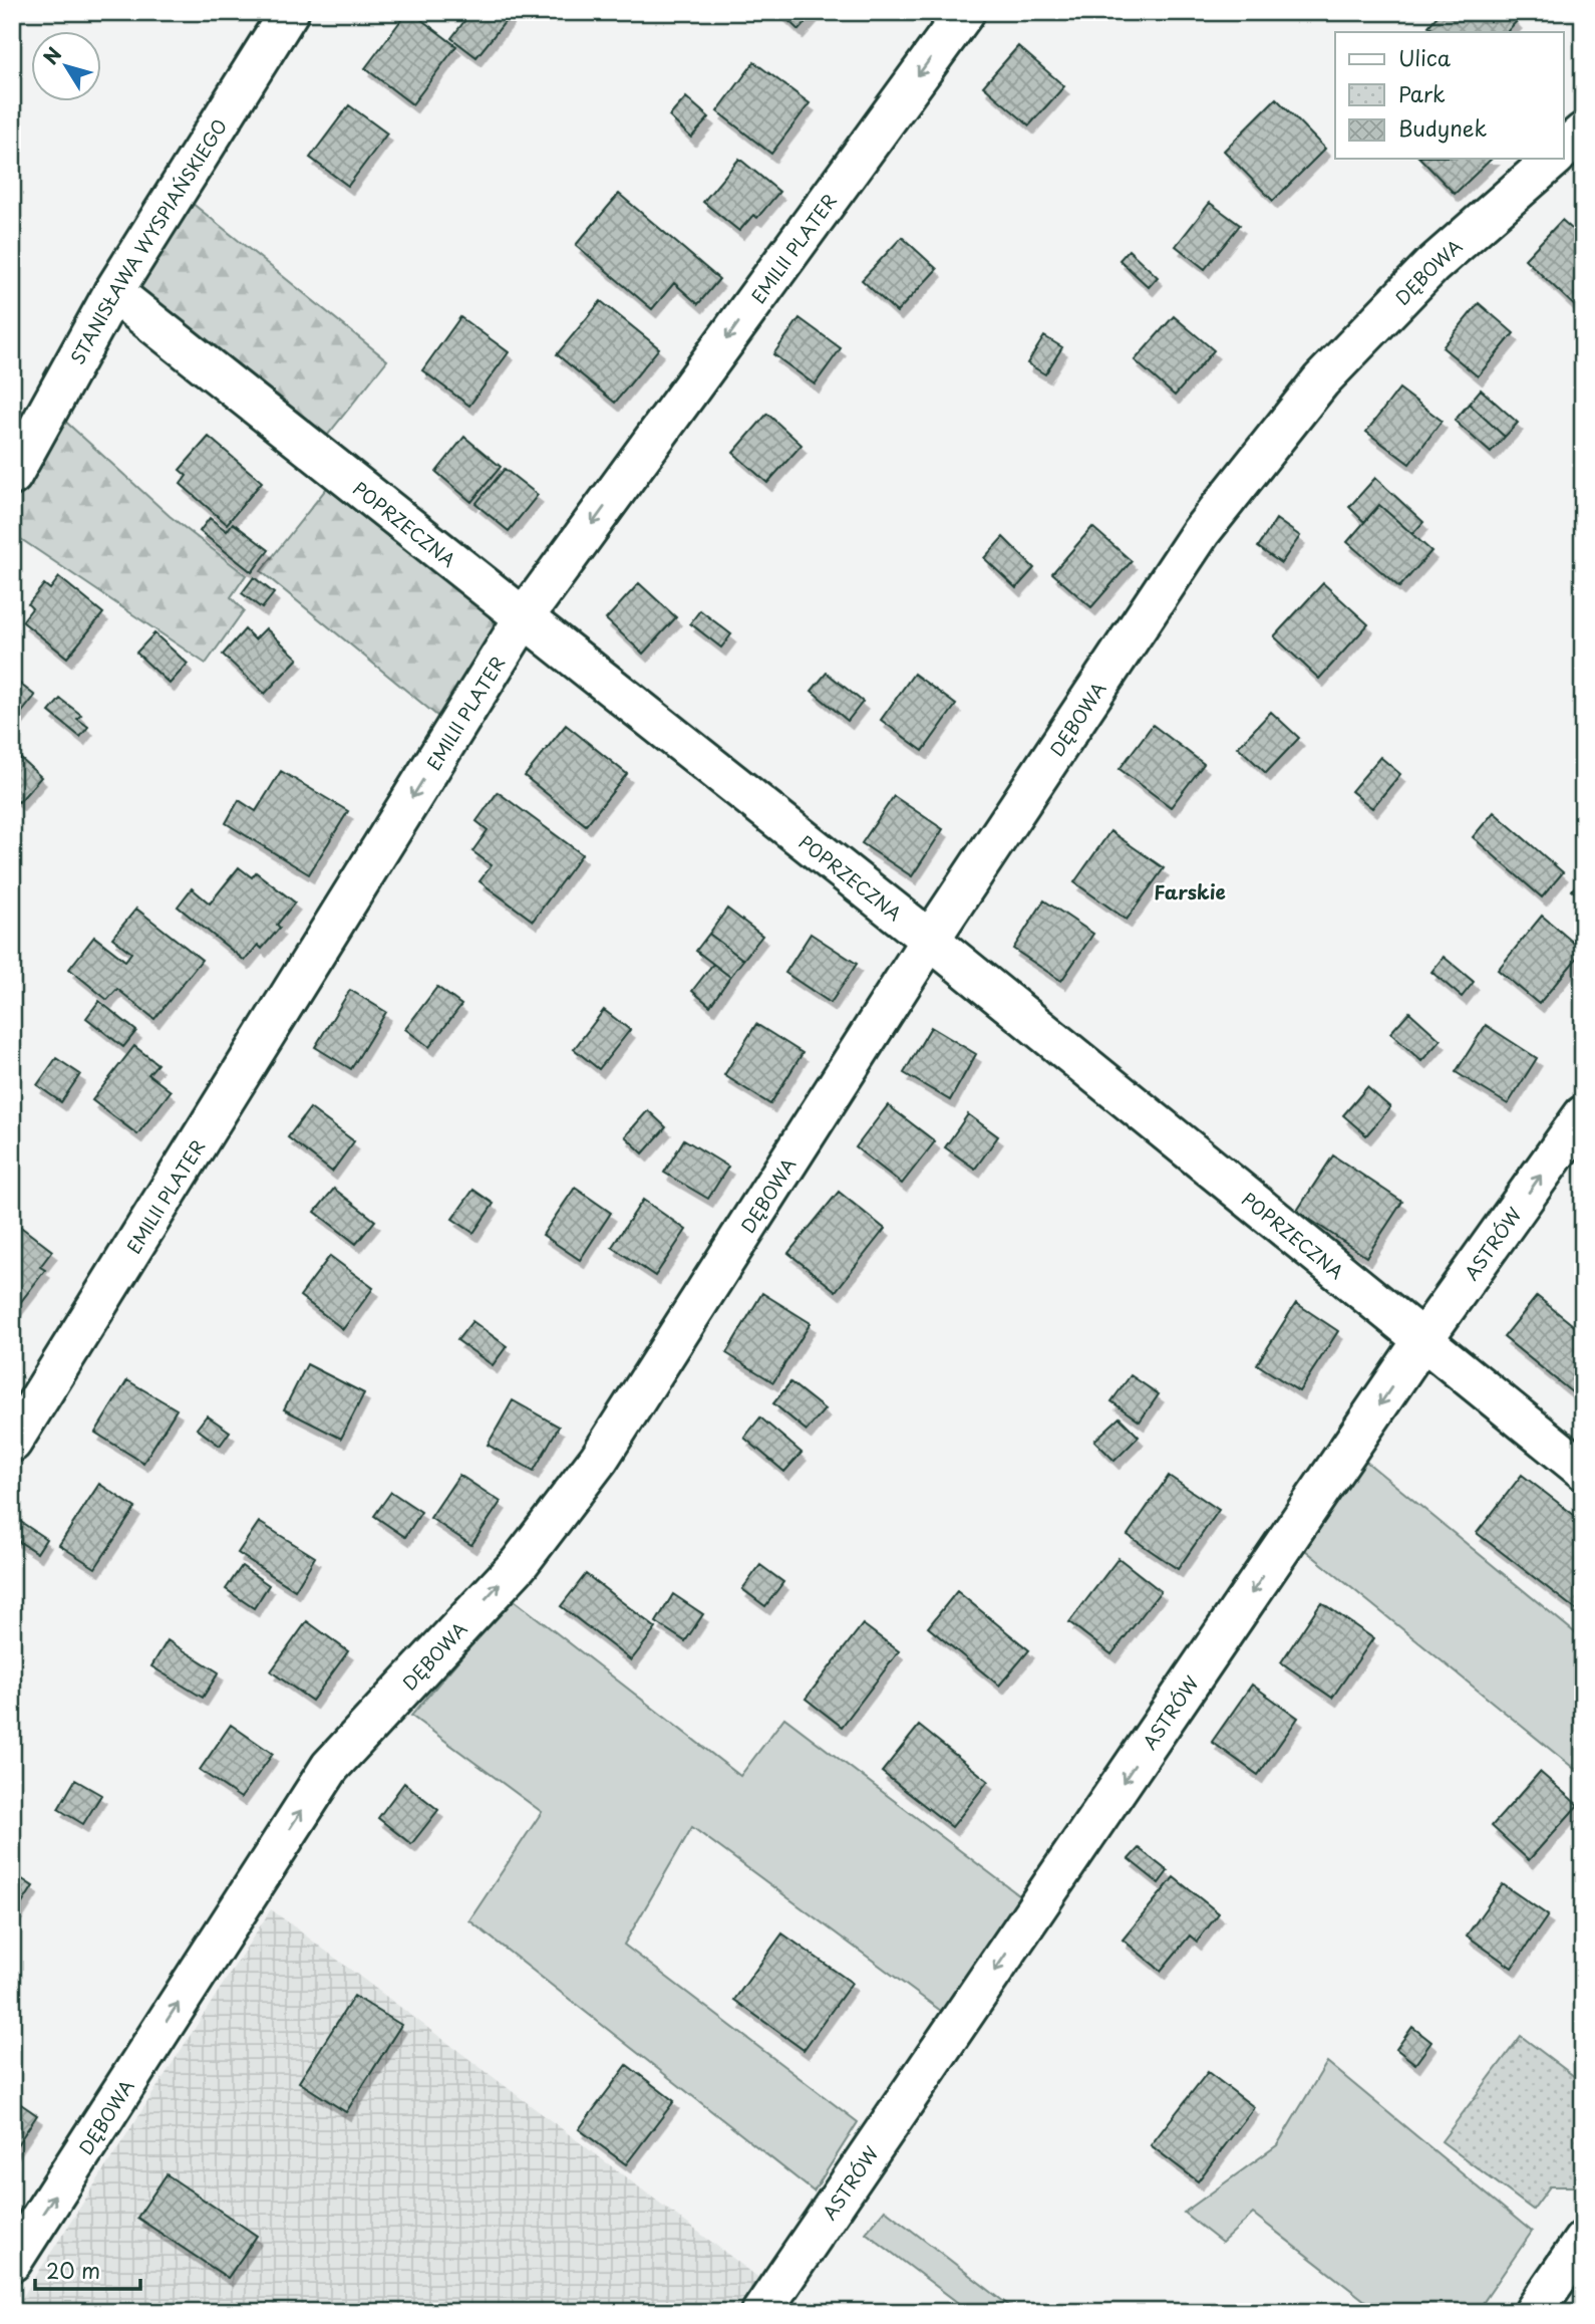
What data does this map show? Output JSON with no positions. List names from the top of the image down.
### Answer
{
  "streets": {
    "street": [
      "STANISŁAWA WYSPIAŃSKIEGO",
      "EMILII PLATER",
      "DĘBOWA",
      "POPRZECZNA",
      "ASTRÓW"
    ]
  },
  "crossings": [
    ["STANISŁAWA WYSPIAŃSKIEGO", "POPRZECZNA"],
    ["EMILII PLATER", "POPRZECZNA"],
    ["DĘBOWA", "POPRZECZNA"],
    ["POPRZECZNA", "ASTRÓW"]
  ],
  "one_way": ["EMILII PLATER", "DĘBOWA"],
  "districts": ["Farskie"],
  "legend": ["Ulica", "Park", "Budynek"],
  "scale_bar": "20 m",
  "north": "top left"
}
